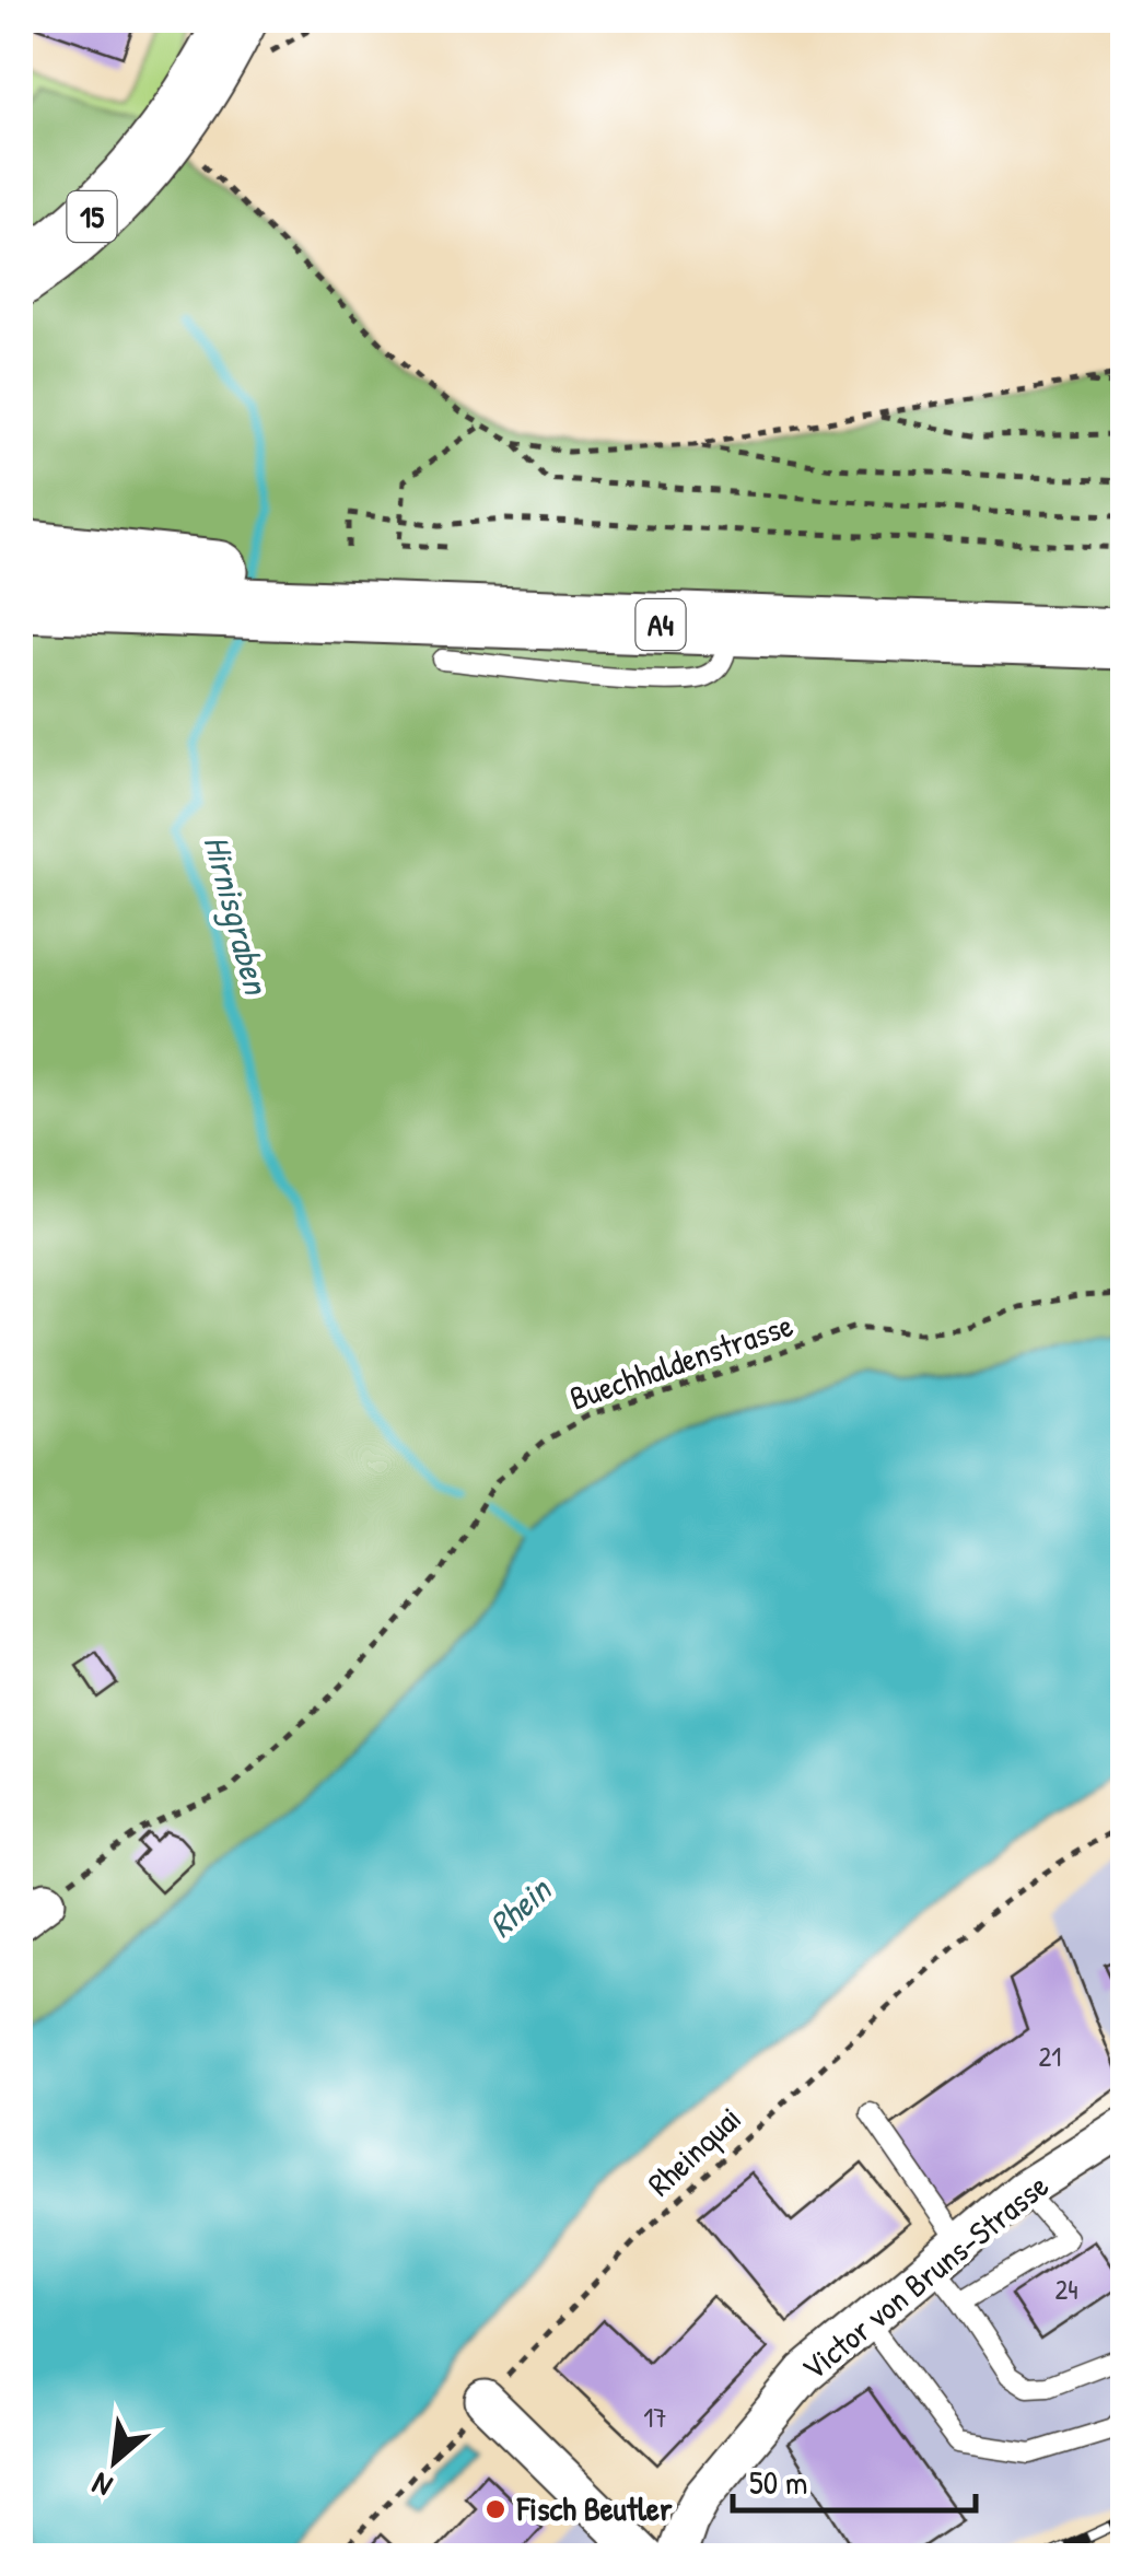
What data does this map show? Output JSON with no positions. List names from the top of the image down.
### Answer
{
  "streets": {
    "main road": ["15", "A4"],
    "street": ["Victor von Bruns-Strasse"],
    "path": ["Buechhaldenstrasse", "Rheinquai"]
  },
  "water": ["Hirnisgraben", "Rhein"],
  "places": ["Fisch Beutler"],
  "house_numbers": ["21", "24", "17"],
  "scale_bar": "50 m",
  "north": "bottom left"
}
